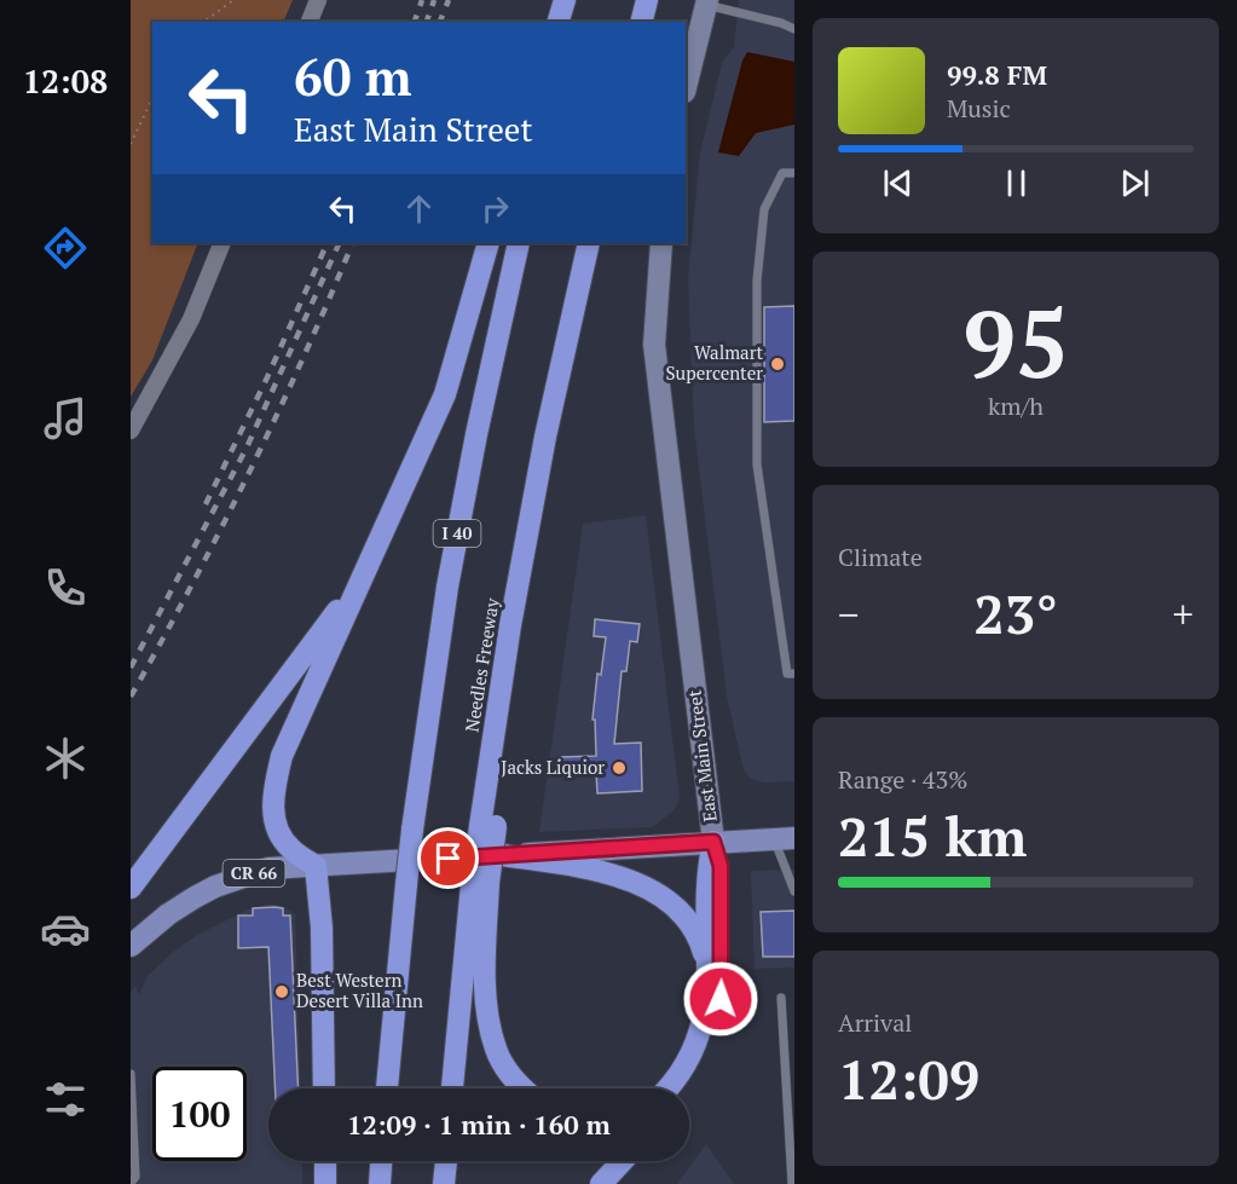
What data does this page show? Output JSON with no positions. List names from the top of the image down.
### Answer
{
  "streets": {
    "highway": ["I 40", "Needles Freeway"],
    "main road": ["East Main Street", "CR 66"]
  },
  "places": ["Walmart Supercenter", "Jacks Liquior", "Best Western Desert Villa Inn"],
  "page": {
    "tabs": "12:08",
    "turn": ["60 m", "East Main Street"],
    "song": ["99.8 FM", "Music"],
    "tile": [
      ["95", "km/h"],
      "Climate",
      ["Range · 43%", "215 km"],
      ["Arrival", "12:09"]
    ],
    "heat": ["−", "23°", "+"],
    "limit": "100",
    "trip": "12:09 · 1 min · 160 m"
  }
}
